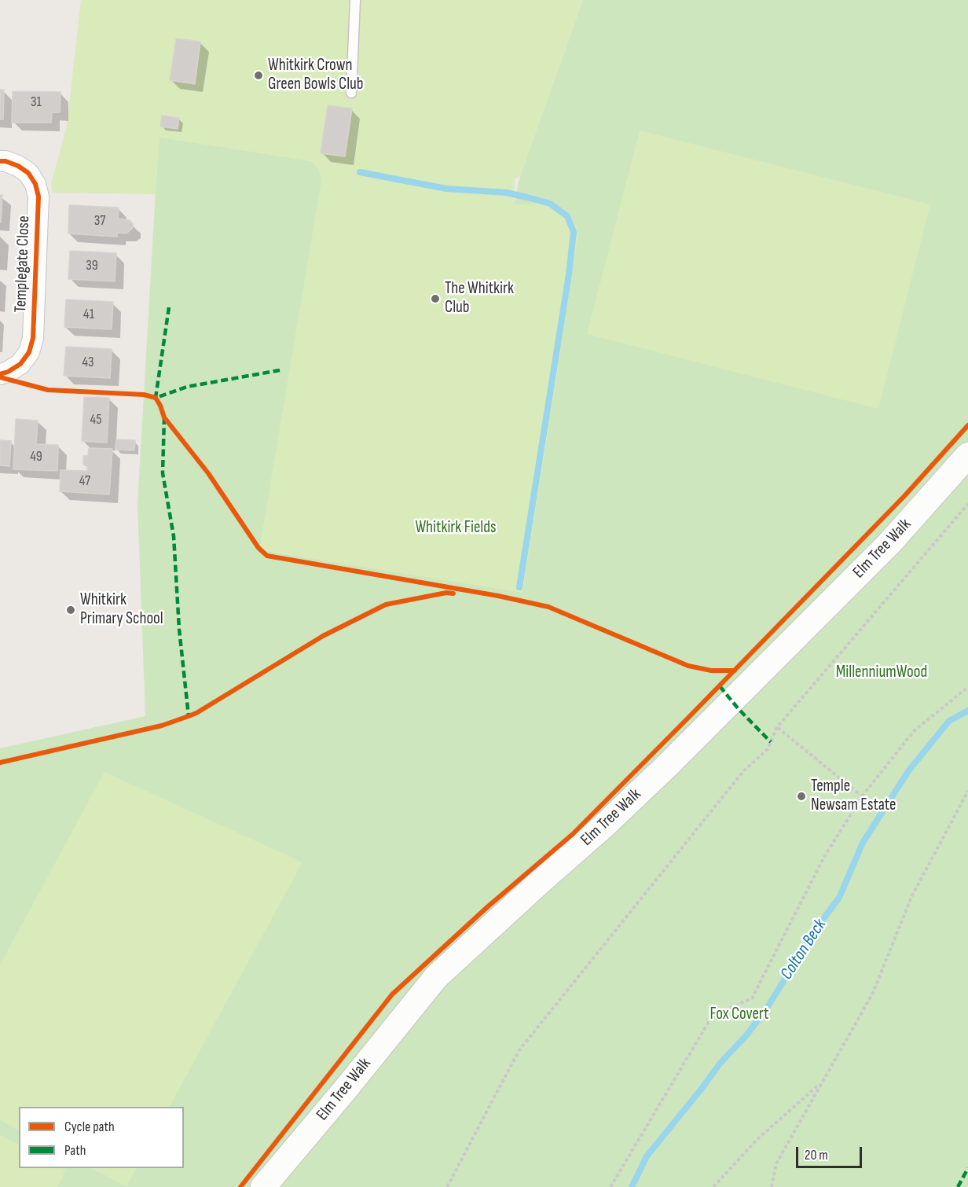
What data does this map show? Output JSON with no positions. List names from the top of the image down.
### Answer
{
  "streets": {
    "street": ["Templegate Close", "Elm Tree Walk"]
  },
  "water": ["Colton Beck"],
  "parks": ["Whitkirk Fields", "MillenniumWood", "Fox Covert"],
  "places": [
    "Whitkirk Crown Green Bowls Club",
    "The Whitkirk Club",
    "Whitkirk Primary School",
    "Temple Newsam Estate"
  ],
  "house_numbers": [
    "31",
    "37",
    "39",
    "41",
    "43",
    "45",
    "49",
    "47"
  ],
  "legend": ["Cycle path", "Path"],
  "scale_bar": "20 m"
}
